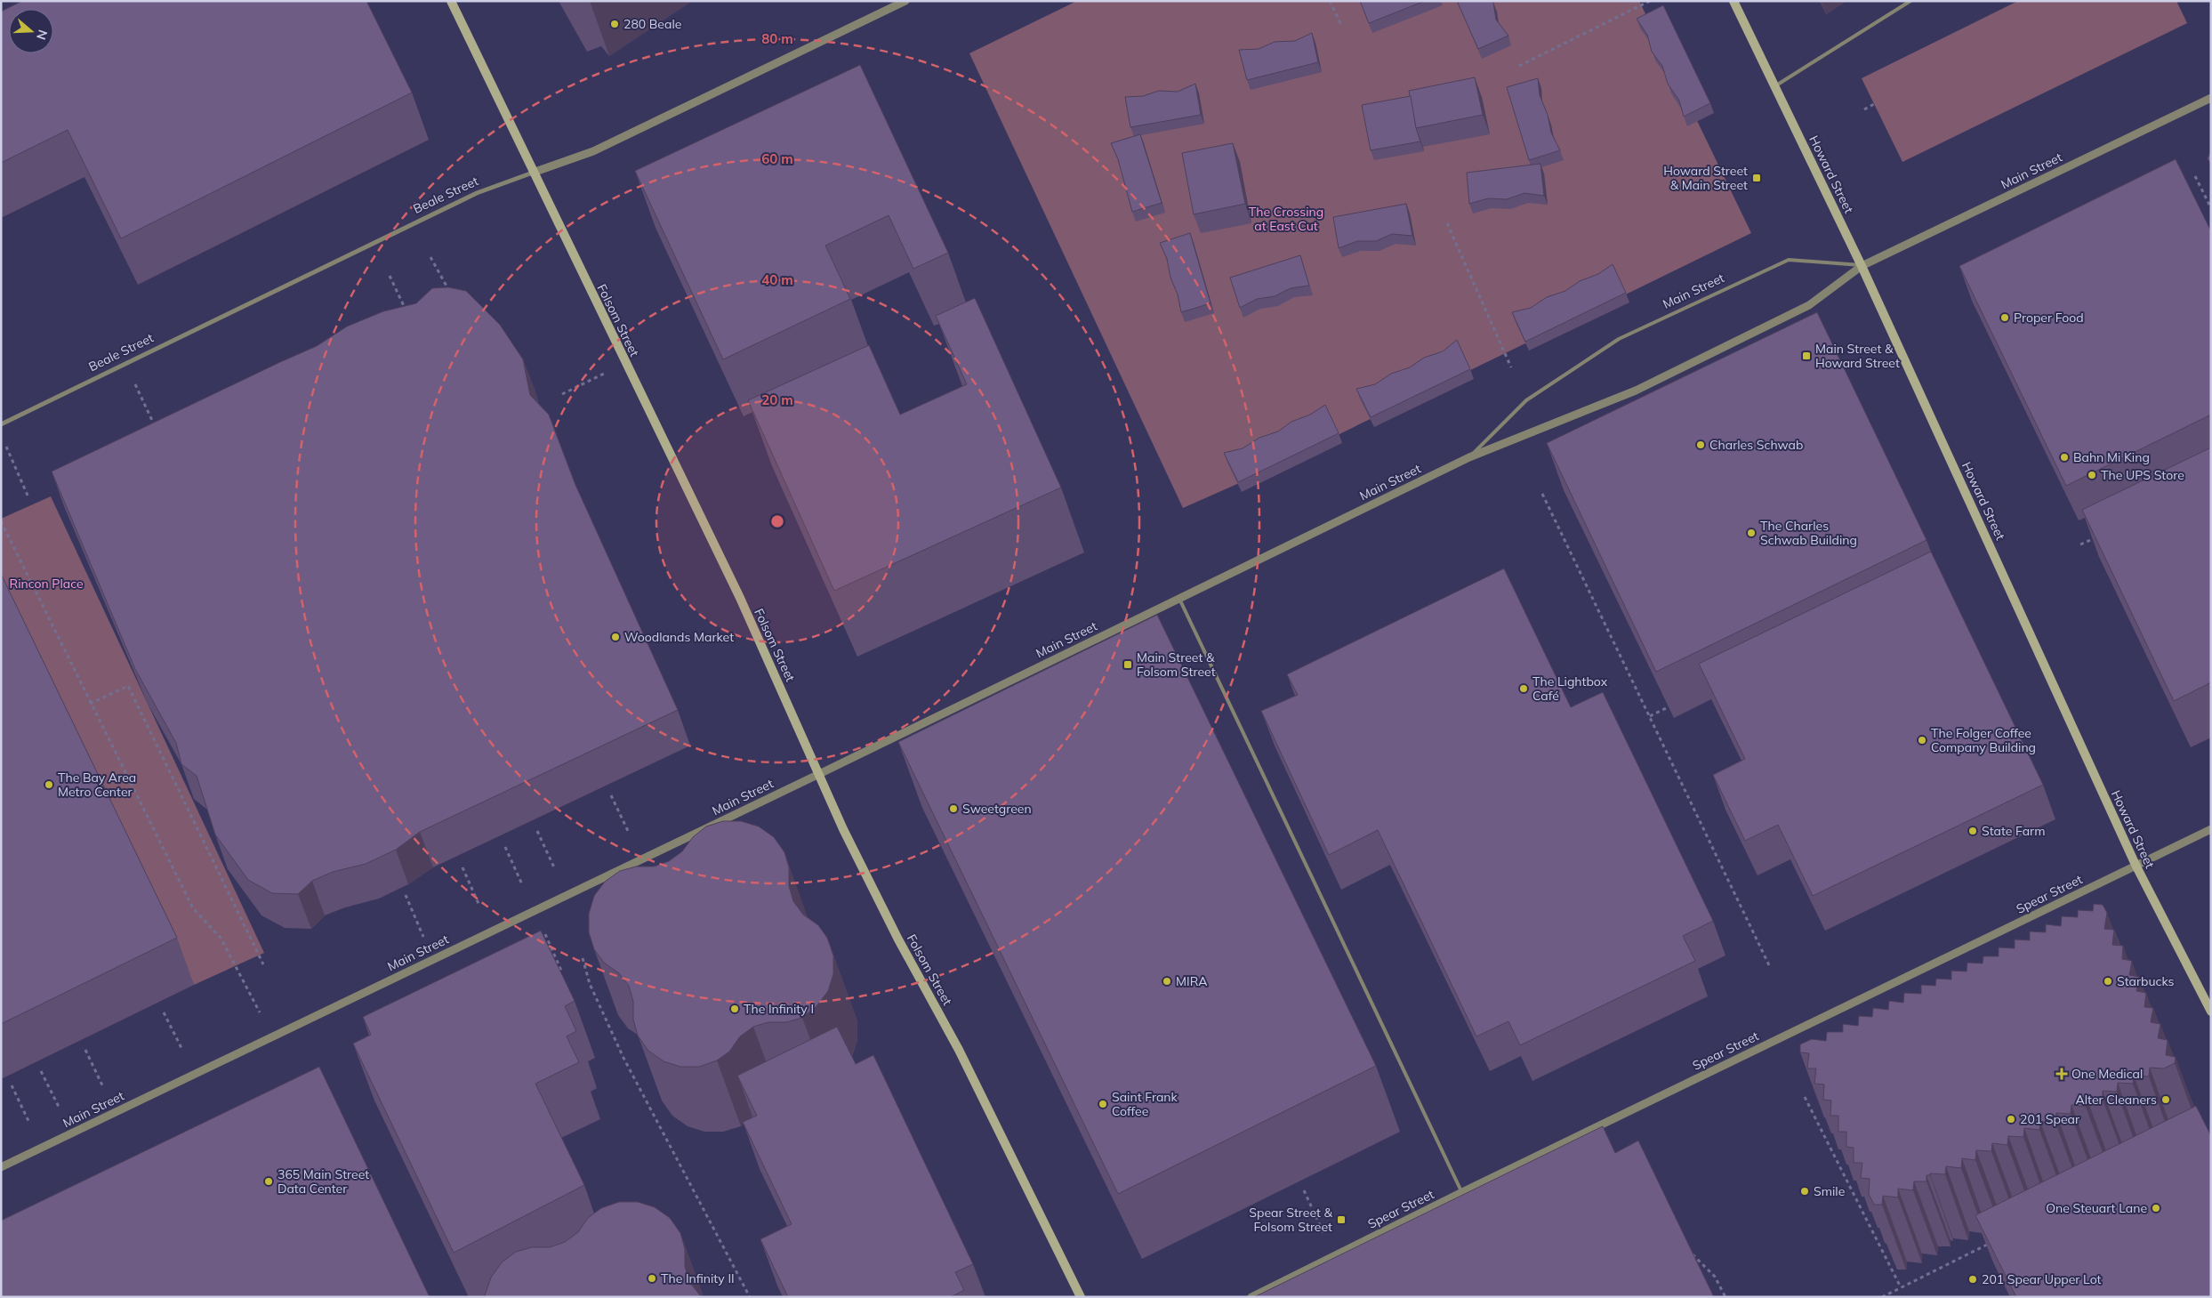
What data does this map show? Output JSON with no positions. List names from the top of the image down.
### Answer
{
  "streets": {
    "main road": ["Howard Street", "Folsom Street"],
    "street": ["Main Street", "Beale Street", "Spear Street"]
  },
  "crossings": [
    ["Main Street", "Howard Street"],
    ["Main Street", "Folsom Street"],
    ["Howard Street", "Spear Street"],
    ["Beale Street", "Folsom Street"]
  ],
  "parks": ["The Crossing at East Cut", "Rincon Place"],
  "places": {
    "other": [
      "280 Beale",
      "Proper Food",
      "Charles Schwab",
      "Bahn Mi King",
      "The UPS Store",
      "The Charles Schwab Building",
      "Woodlands Market",
      "The Lightbox Café",
      "The Folger Coffee Company Building",
      "The Bay Area Metro Center",
      "Sweetgreen",
      "State Farm",
      "MIRA",
      "Starbucks",
      "The Infinity I",
      "Alter Cleaners",
      "Saint Frank Coffee",
      "201 Spear",
      "365 Main Street Data Center",
      "Smile",
      "One Steuart Lane",
      "The Infinity II",
      "201 Spear Upper Lot"
    ],
    "transit": [
      "Howard Street & Main Street",
      "Main Street & Howard Street",
      "Main Street & Folsom Street",
      "Spear Street & Folsom Street"
    ],
    "health": ["One Medical"]
  },
  "north": "right",
  "rings": [
    "80 m",
    "60 m",
    "40 m",
    "20 m"
  ]
}
